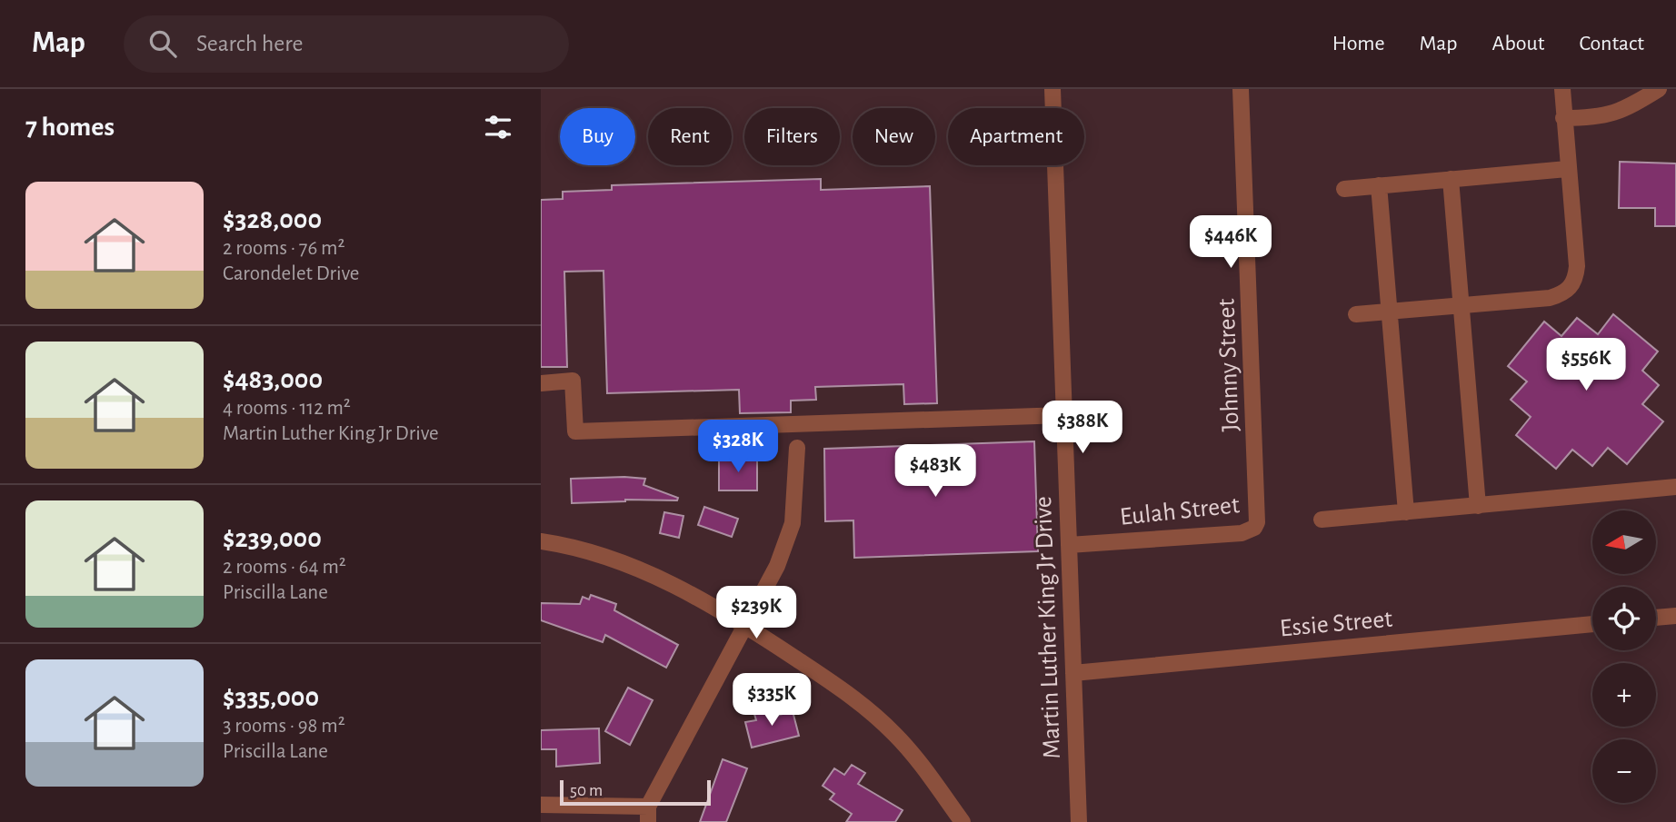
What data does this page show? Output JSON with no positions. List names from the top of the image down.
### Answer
{
  "streets": {
    "street": [
      "Johnny Street",
      "Eulah Street",
      "Essie Street",
      "Martin Luther King Jr Drive"
    ]
  },
  "crossings": [
    ["Johnny Street", "Eulah Street"],
    ["Eulah Street", "Martin Luther King Jr Drive"],
    ["Essie Street", "Martin Luther King Jr Drive"]
  ],
  "scale_bar": "50 m",
  "north": "left",
  "page": {
    "header": "Map",
    "search": "Search here",
    "nav": [
      "Home",
      "Map",
      "About",
      "Contact"
    ],
    "heading": "7 homes",
    "chip": [
      "Buy",
      "Rent",
      "Filters",
      "New",
      "Apartment"
    ],
    "list": [
      {
        "name": "$328,000",
        "note": "2 rooms · 76 m² · Carondelet Drive"
      },
      {
        "name": "$483,000",
        "note": "4 rooms · 112 m² · Martin Luther King Jr Drive"
      },
      {
        "name": "$239,000",
        "note": "2 rooms · 64 m² · Priscilla Lane"
      },
      {
        "name": "$335,000",
        "note": "3 rooms · 98 m² · Priscilla Lane"
      }
    ],
    "price": [
      "$446K",
      "$556K",
      "$388K",
      "$328K",
      "$483K",
      "$239K",
      "$335K"
    ],
    "map_buttons": ["+", "−"],
    "scale": "50 m"
  }
}
